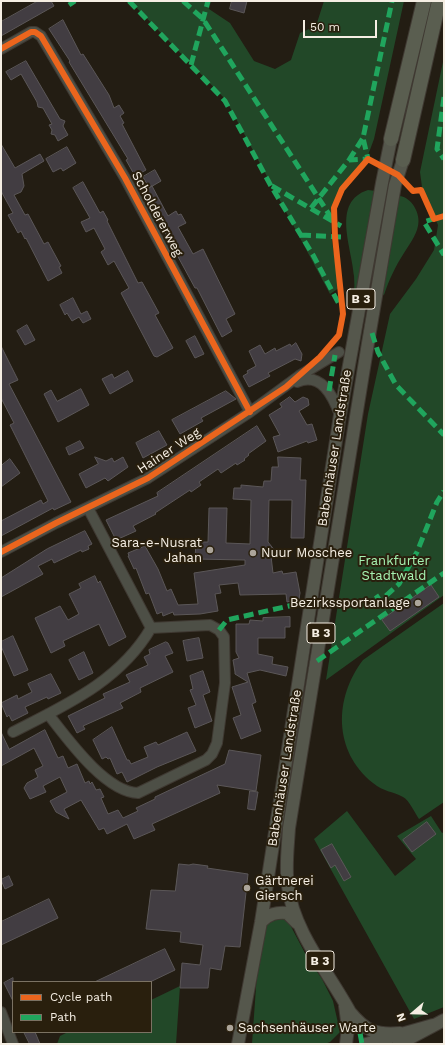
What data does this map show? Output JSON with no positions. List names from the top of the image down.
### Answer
{
  "streets": {
    "highway": ["B 3", "Babenhäuser Landstraße"],
    "street": ["Scholdererweg", "Hainer Weg"]
  },
  "crossings": [
    ["Scholdererweg", "Hainer Weg"],
    ["B 3", "Babenhäuser Landstraße"],
    ["Babenhäuser Landstraße", "Hainer Weg"]
  ],
  "parks": ["Frankfurter Stadtwald"],
  "places": [
    "Sara-e-Nusrat Jahan",
    "Nuur Moschee",
    "Bezirkssportanlage",
    "Gärtnerei Giersch",
    "Sachsenhäuser Warte"
  ],
  "legend": ["Cycle path", "Path"],
  "scale_bar": "50 m",
  "north": "left"
}
